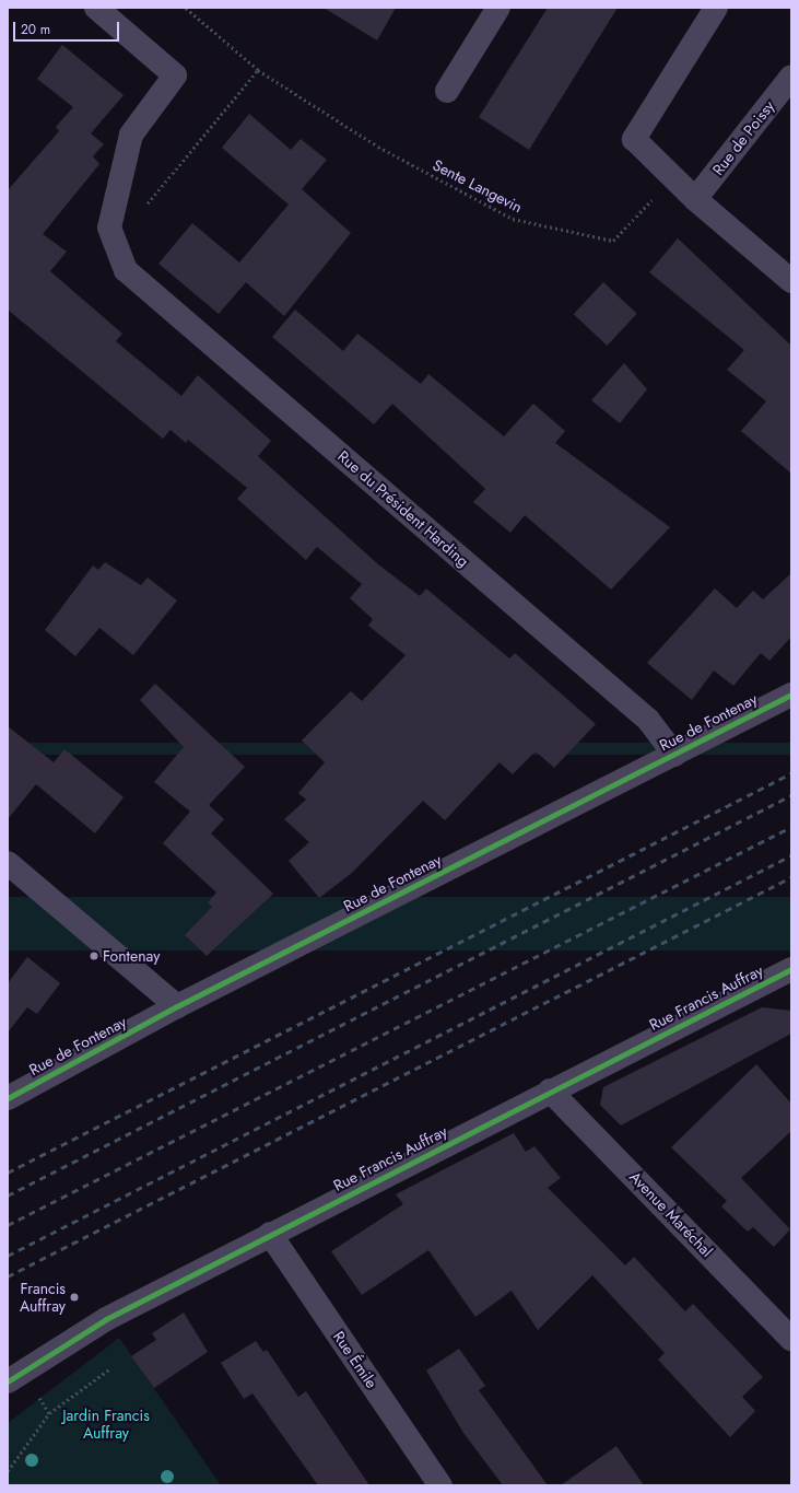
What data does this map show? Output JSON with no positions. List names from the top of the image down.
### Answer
{
  "streets": {
    "street": [
      "Rue de Poissy",
      "Rue du Président Harding",
      "Rue de Fontenay",
      "Rue Francis Auffray",
      "Avenue Maréchal",
      "Rue Émile"
    ],
    "path": ["Sente Langevin"]
  },
  "crossings": [
    ["Rue de Poissy", "Sente Langevin"],
    ["Rue du Président Harding", "Rue de Fontenay"],
    ["Rue Francis Auffray", "Avenue Maréchal"],
    ["Rue Francis Auffray", "Rue Émile"]
  ],
  "parks": ["Jardin Francis Auffray"],
  "places": ["Fontenay", "Francis Auffray"],
  "scale_bar": "20 m"
}
